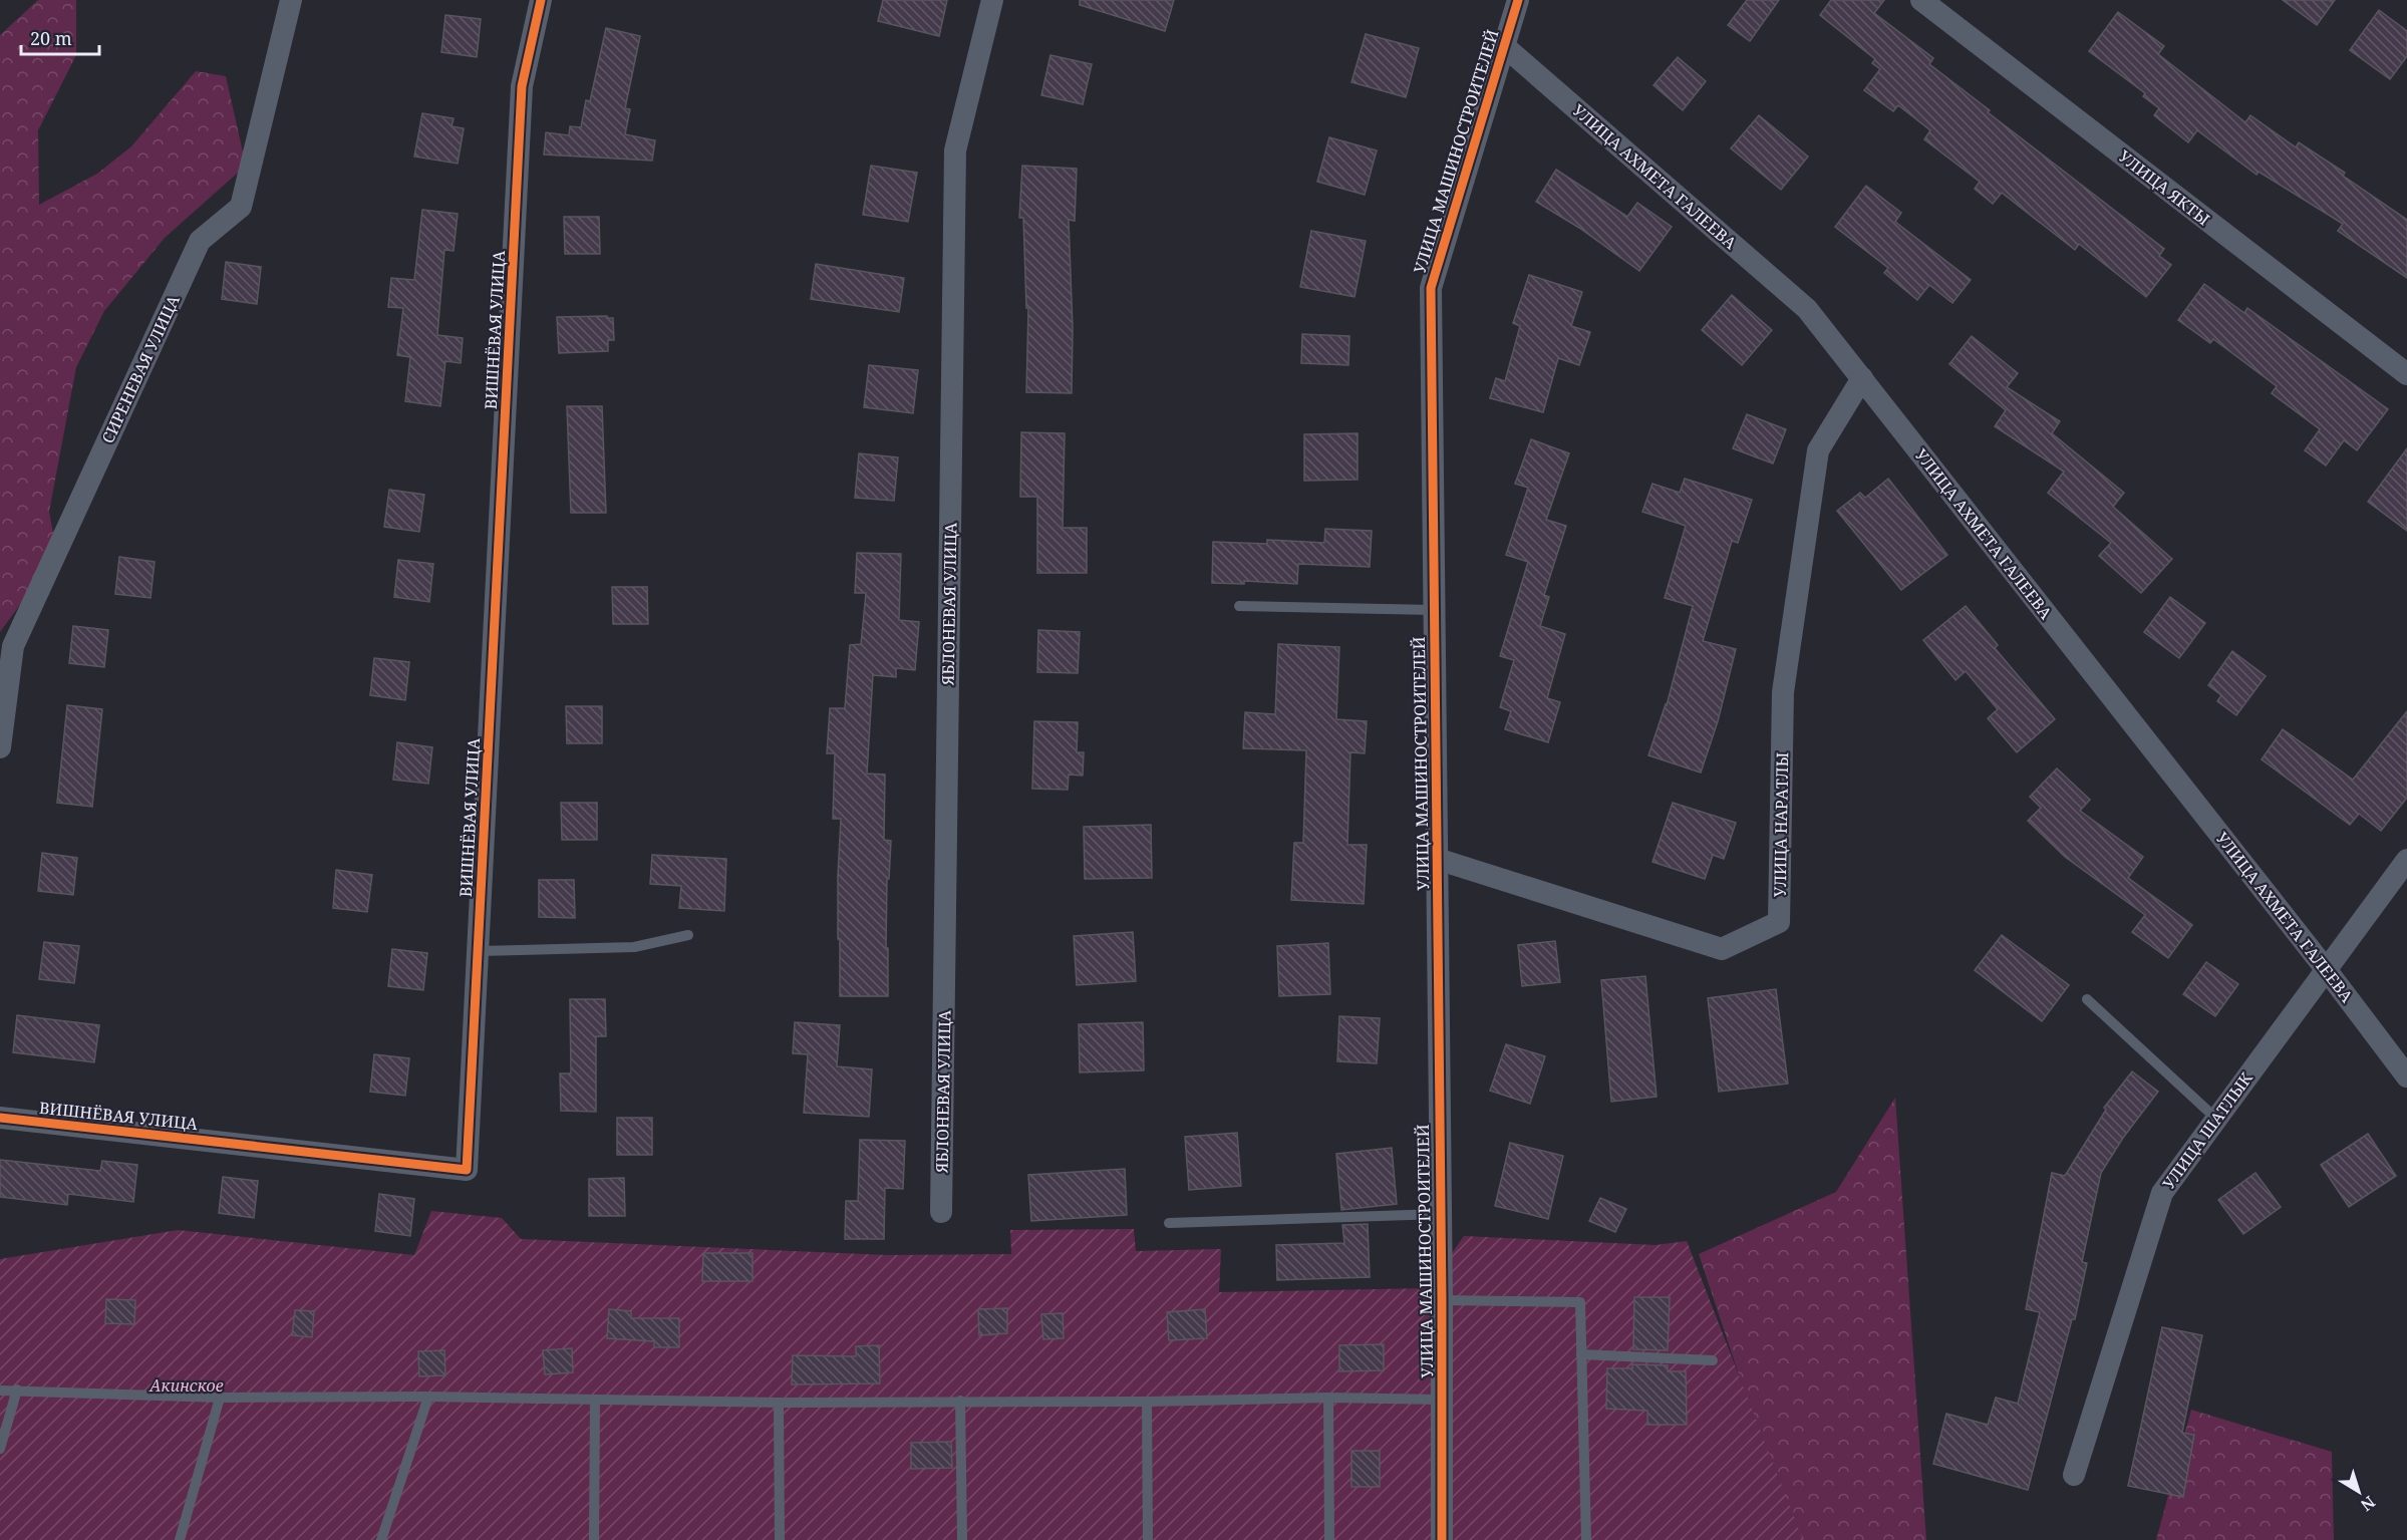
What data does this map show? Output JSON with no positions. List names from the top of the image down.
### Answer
{
  "streets": {
    "street": [
      "УЛИЦА МАШИНОСТРОИТЕЛЕЙ",
      "УЛИЦА АХМЕТА ГАЛЕЕВА",
      "УЛИЦА ЯКТЫ",
      "ВИШНЁВАЯ УЛИЦА",
      "СИРЕНЕВАЯ УЛИЦА",
      "ЯБЛОНЕВАЯ УЛИЦА",
      "УЛИЦА НАРАТЛЫ",
      "УЛИЦА ШАТЛЫК"
    ]
  },
  "crossings": [
    ["УЛИЦА МАШИНОСТРОИТЕЛЕЙ", "УЛИЦА АХМЕТА ГАЛЕЕВА"],
    ["УЛИЦА МАШИНОСТРОИТЕЛЕЙ", "УЛИЦА НАРАТЛЫ"],
    ["УЛИЦА АХМЕТА ГАЛЕЕВА", "УЛИЦА НАРАТЛЫ"],
    ["УЛИЦА АХМЕТА ГАЛЕЕВА", "УЛИЦА ШАТЛЫК"]
  ],
  "parks": ["Акинское"],
  "scale_bar": "20 m",
  "north": "bottom right"
}
